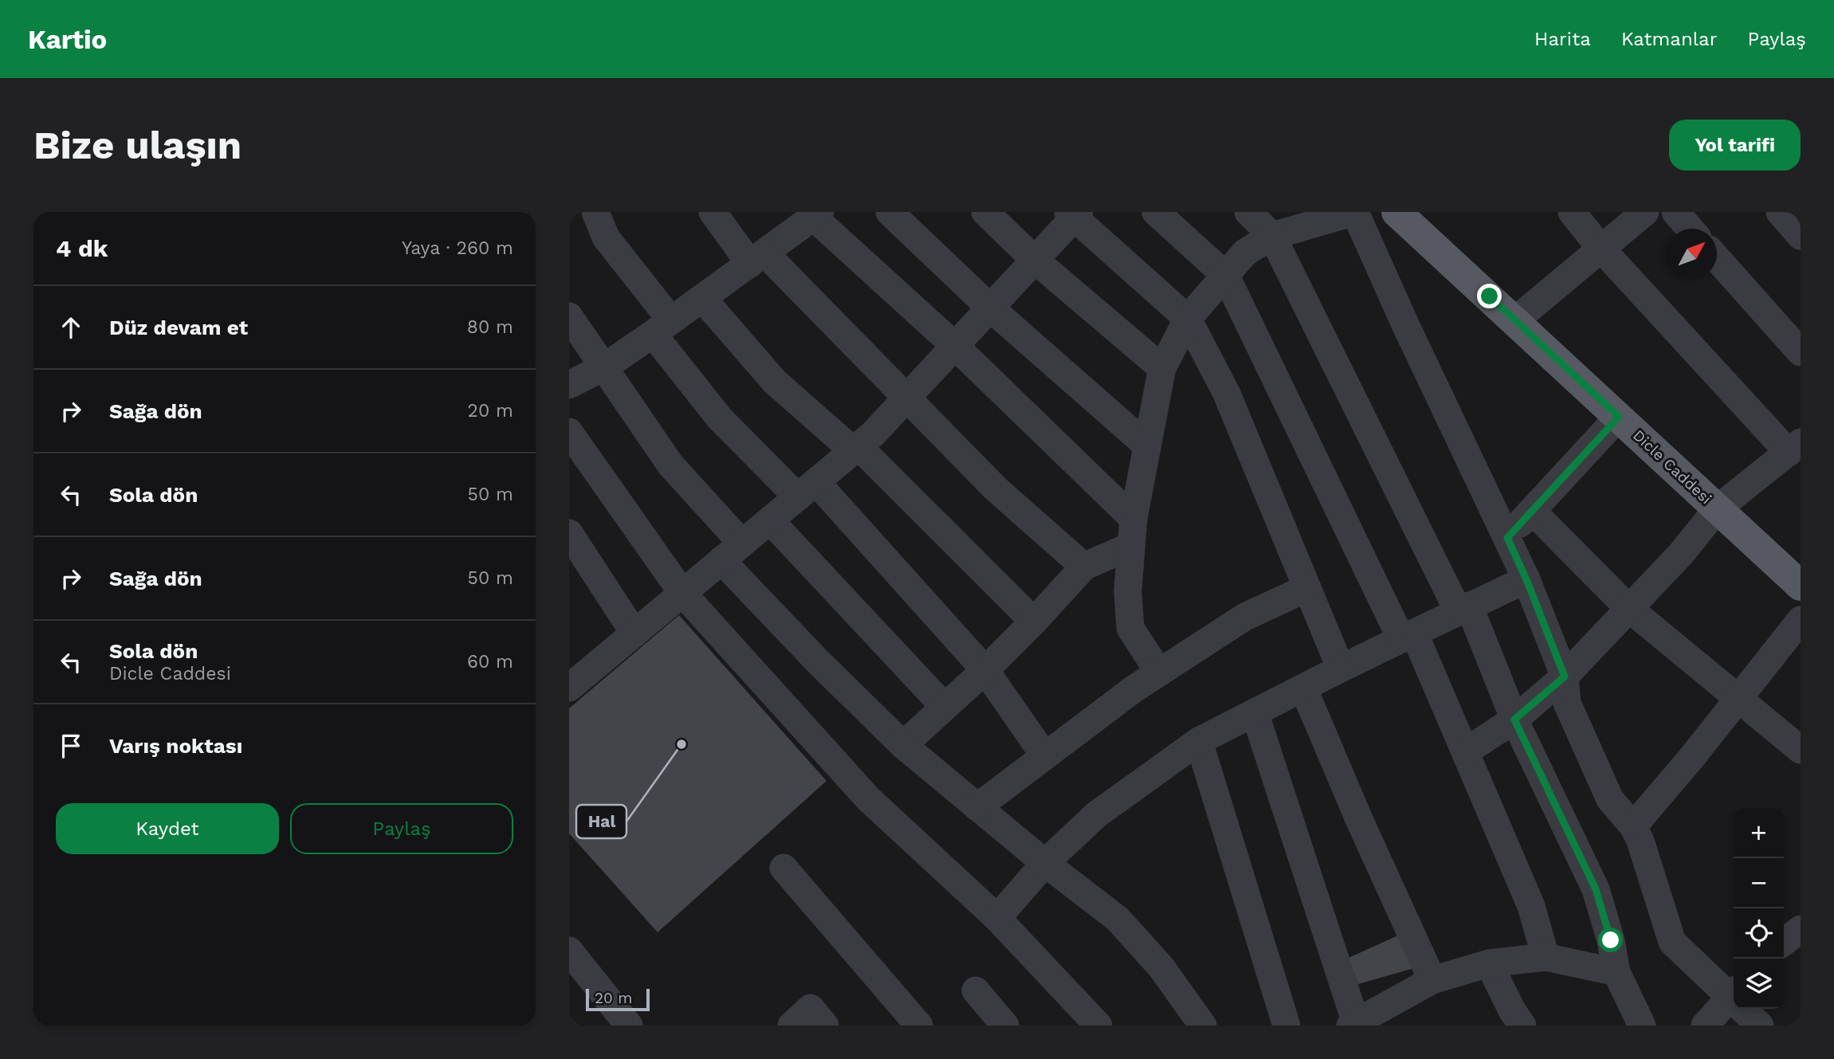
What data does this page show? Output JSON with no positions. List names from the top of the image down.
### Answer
{
  "streets": {
    "main road": ["Dicle Caddesi"]
  },
  "places": ["Hal"],
  "scale_bar": "20 m",
  "north": "top right",
  "page": {
    "header": "Kartio",
    "nav": ["Harita", "Katmanlar", "Paylaş"],
    "buttons": [
      "Yol tarifi",
      ["Kaydet", "Paylaş"]
    ],
    "title": "Bize ulaşın",
    "heading": ["4 dk", "Yaya · 260 m"],
    "list": [
      ["Düz devam et", "80 m"],
      ["Sağa dön", "20 m"],
      ["Sola dön", "50 m"],
      ["Sağa dön", "50 m"],
      ["Sola dön", "Dicle Caddesi", "60 m"],
      "Varış noktası"
    ],
    "map_buttons": ["+", "−"],
    "scale": "20 m"
  }
}
